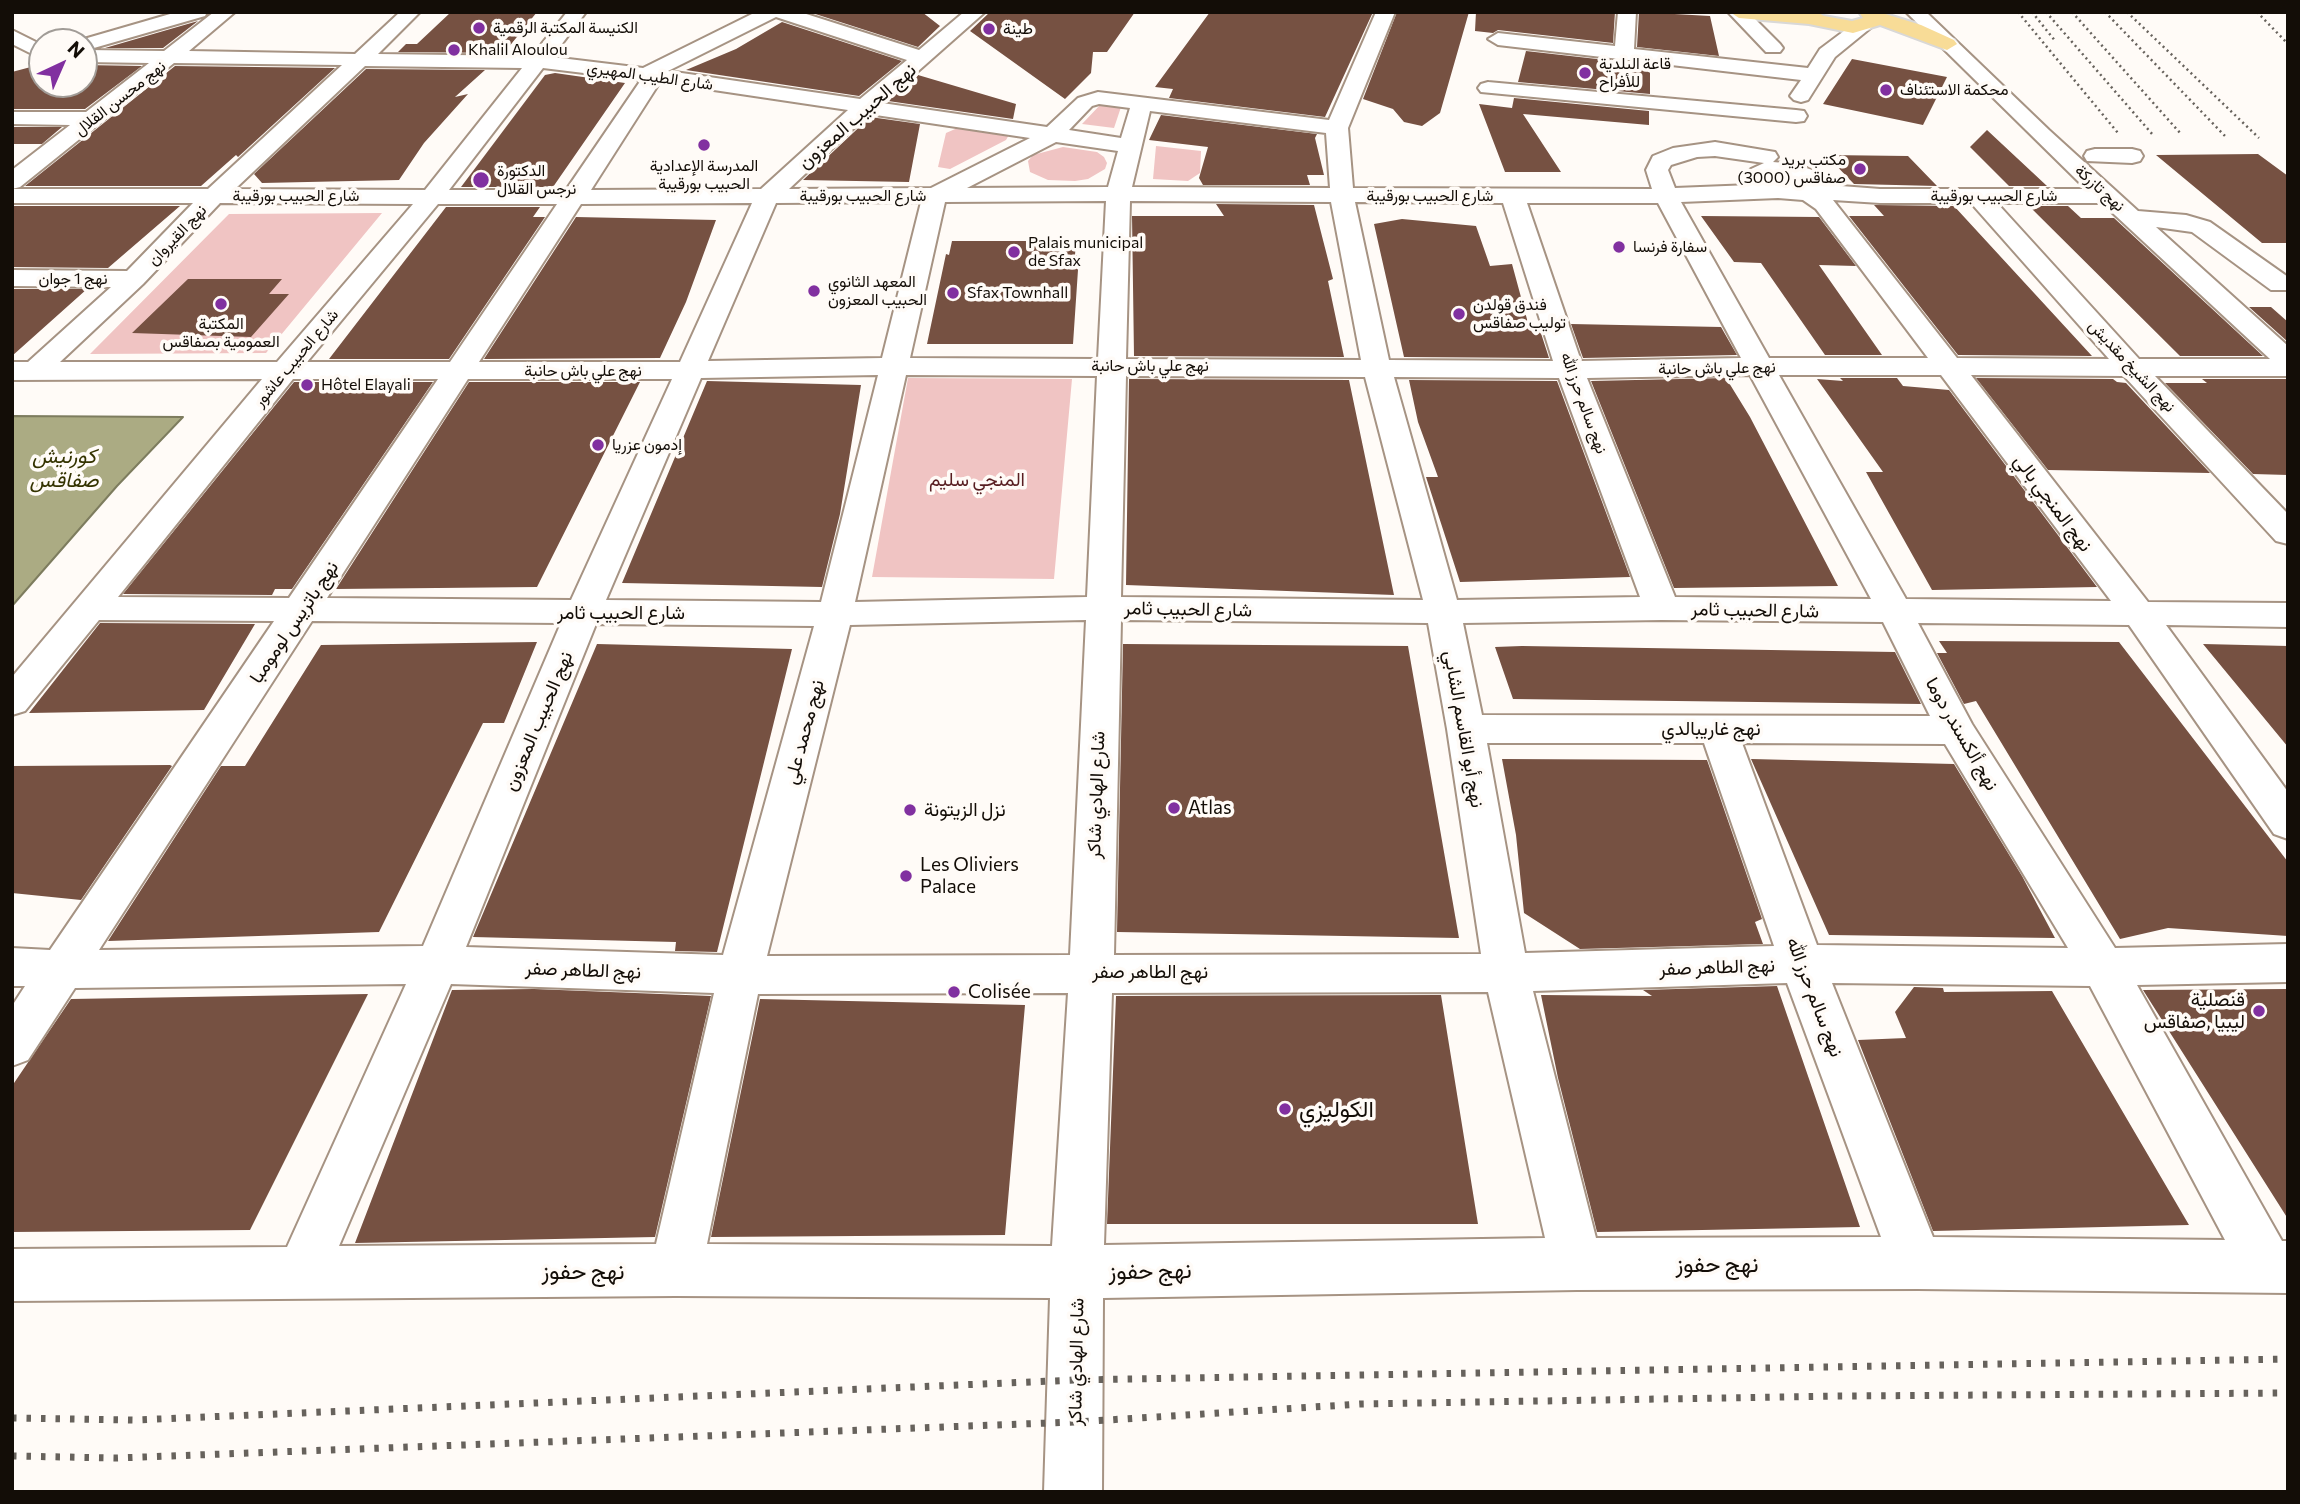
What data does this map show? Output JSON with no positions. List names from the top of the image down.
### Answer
{
  "streets": {
    "street": [
      "شارع الطيب المهيري",
      "نهج محسن القلال",
      "نهج الحبيب المعزون",
      "نهج تازركة",
      "شارع الحبيب بورقيبة",
      "نهج القيروان",
      "نهج 1 جوان",
      "شارع الحبيب عاشور",
      "نهج علي باش حانبة",
      "نهج الشيخ مقديش",
      "نهج سالم حرز الله",
      "نهج المنجي بالي",
      "شارع الحبيب ثامر",
      "نهج باتريس لومومبا",
      "نهج أبو القاسم الشابي",
      "نهج غاريبالدي",
      "نهج محمد علي",
      "نهج ألكسندر دوما",
      "شارع الهادي شاكر",
      "نهج الطاهر صفر",
      "نهج حفوز"
    ]
  },
  "crossings": [
    ["شارع الطيب المهيري", "نهج محسن القلال"],
    ["شارع الطيب المهيري", "نهج الحبيب المعزون"],
    ["شارع الطيب المهيري", "نهج القيروان"],
    ["شارع الطيب المهيري", "شارع الحبيب عاشور"],
    ["شارع الطيب المهيري", "نهج باتريس لومومبا"],
    ["شارع الطيب المهيري", "شارع الهادي شاكر"],
    ["نهج الحبيب المعزون", "شارع الحبيب بورقيبة"],
    ["نهج الحبيب المعزون", "نهج علي باش حانبة"],
    ["نهج الحبيب المعزون", "شارع الحبيب ثامر"],
    ["نهج الحبيب المعزون", "نهج الطاهر صفر"],
    ["نهج الحبيب المعزون", "نهج حفوز"],
    ["نهج تازركة", "شارع الحبيب بورقيبة"],
    ["شارع الحبيب بورقيبة", "نهج القيروان"],
    ["شارع الحبيب بورقيبة", "شارع الحبيب عاشور"],
    ["شارع الحبيب بورقيبة", "نهج الشيخ مقديش"],
    ["شارع الحبيب بورقيبة", "نهج سالم حرز الله"],
    ["شارع الحبيب بورقيبة", "نهج المنجي بالي"],
    ["شارع الحبيب بورقيبة", "نهج باتريس لومومبا"],
    ["شارع الحبيب بورقيبة", "نهج أبو القاسم الشابي"],
    ["شارع الحبيب بورقيبة", "نهج محمد علي"],
    ["شارع الحبيب بورقيبة", "نهج ألكسندر دوما"],
    ["شارع الحبيب بورقيبة", "شارع الهادي شاكر"],
    ["نهج القيروان", "نهج 1 جوان"],
    ["نهج القيروان", "نهج علي باش حانبة"],
    ["شارع الحبيب عاشور", "نهج علي باش حانبة"],
    ["شارع الحبيب عاشور", "شارع الحبيب ثامر"],
    ["نهج علي باش حانبة", "نهج الشيخ مقديش"],
    ["نهج علي باش حانبة", "نهج سالم حرز الله"],
    ["نهج علي باش حانبة", "نهج المنجي بالي"],
    ["نهج علي باش حانبة", "نهج باتريس لومومبا"],
    ["نهج علي باش حانبة", "نهج أبو القاسم الشابي"],
    ["نهج علي باش حانبة", "نهج محمد علي"],
    ["نهج علي باش حانبة", "نهج ألكسندر دوما"],
    ["نهج علي باش حانبة", "شارع الهادي شاكر"],
    ["نهج سالم حرز الله", "شارع الحبيب ثامر"],
    ["نهج سالم حرز الله", "نهج غاريبالدي"],
    ["نهج سالم حرز الله", "نهج الطاهر صفر"],
    ["نهج سالم حرز الله", "نهج حفوز"],
    ["نهج المنجي بالي", "شارع الحبيب ثامر"],
    ["نهج المنجي بالي", "نهج ألكسندر دوما"],
    ["شارع الحبيب ثامر", "نهج باتريس لومومبا"],
    ["شارع الحبيب ثامر", "نهج أبو القاسم الشابي"],
    ["شارع الحبيب ثامر", "نهج محمد علي"],
    ["شارع الحبيب ثامر", "نهج ألكسندر دوما"],
    ["شارع الحبيب ثامر", "شارع الهادي شاكر"],
    ["نهج باتريس لومومبا", "نهج الطاهر صفر"],
    ["نهج أبو القاسم الشابي", "نهج غاريبالدي"],
    ["نهج أبو القاسم الشابي", "نهج الطاهر صفر"],
    ["نهج أبو القاسم الشابي", "نهج حفوز"],
    ["نهج غاريبالدي", "نهج ألكسندر دوما"],
    ["نهج محمد علي", "نهج الطاهر صفر"],
    ["نهج محمد علي", "نهج حفوز"],
    ["نهج ألكسندر دوما", "نهج الطاهر صفر"],
    ["نهج ألكسندر دوما", "نهج حفوز"],
    ["شارع الهادي شاكر", "نهج الطاهر صفر"],
    ["شارع الهادي شاكر", "نهج حفوز"]
  ],
  "water": ["كورنيش صفاقس"],
  "parks": ["المنجي سليم"],
  "places": [
    "الكنيسة المكتبة الرقمية",
    "طينة",
    "Khalil Aloulou",
    "قاعة البلدية للأفراح",
    "محكمة الاستئناف",
    "المدرسة الإعدادية الحبيب بورقيبة",
    "مكتب بريد صفاقس (3000)",
    "الدكتورة نرجس القلال",
    "سفارة فرنسا",
    "Palais municipal de Sfax",
    "المعهد الثانوي الحبيب المعزون",
    "Sfax Townhall",
    "المكتبة العمومية بصفاقس",
    "فندق قولدن توليب صفاقس",
    "Hôtel Elayali",
    "إدمون عزريا",
    "Atlas",
    "نزل الزيتونة",
    "Les Oliviers Palace",
    "Colisée",
    "قنصلية ليبيا ,صفاقس",
    "الكوليزي"
  ],
  "north": "top right"
}
